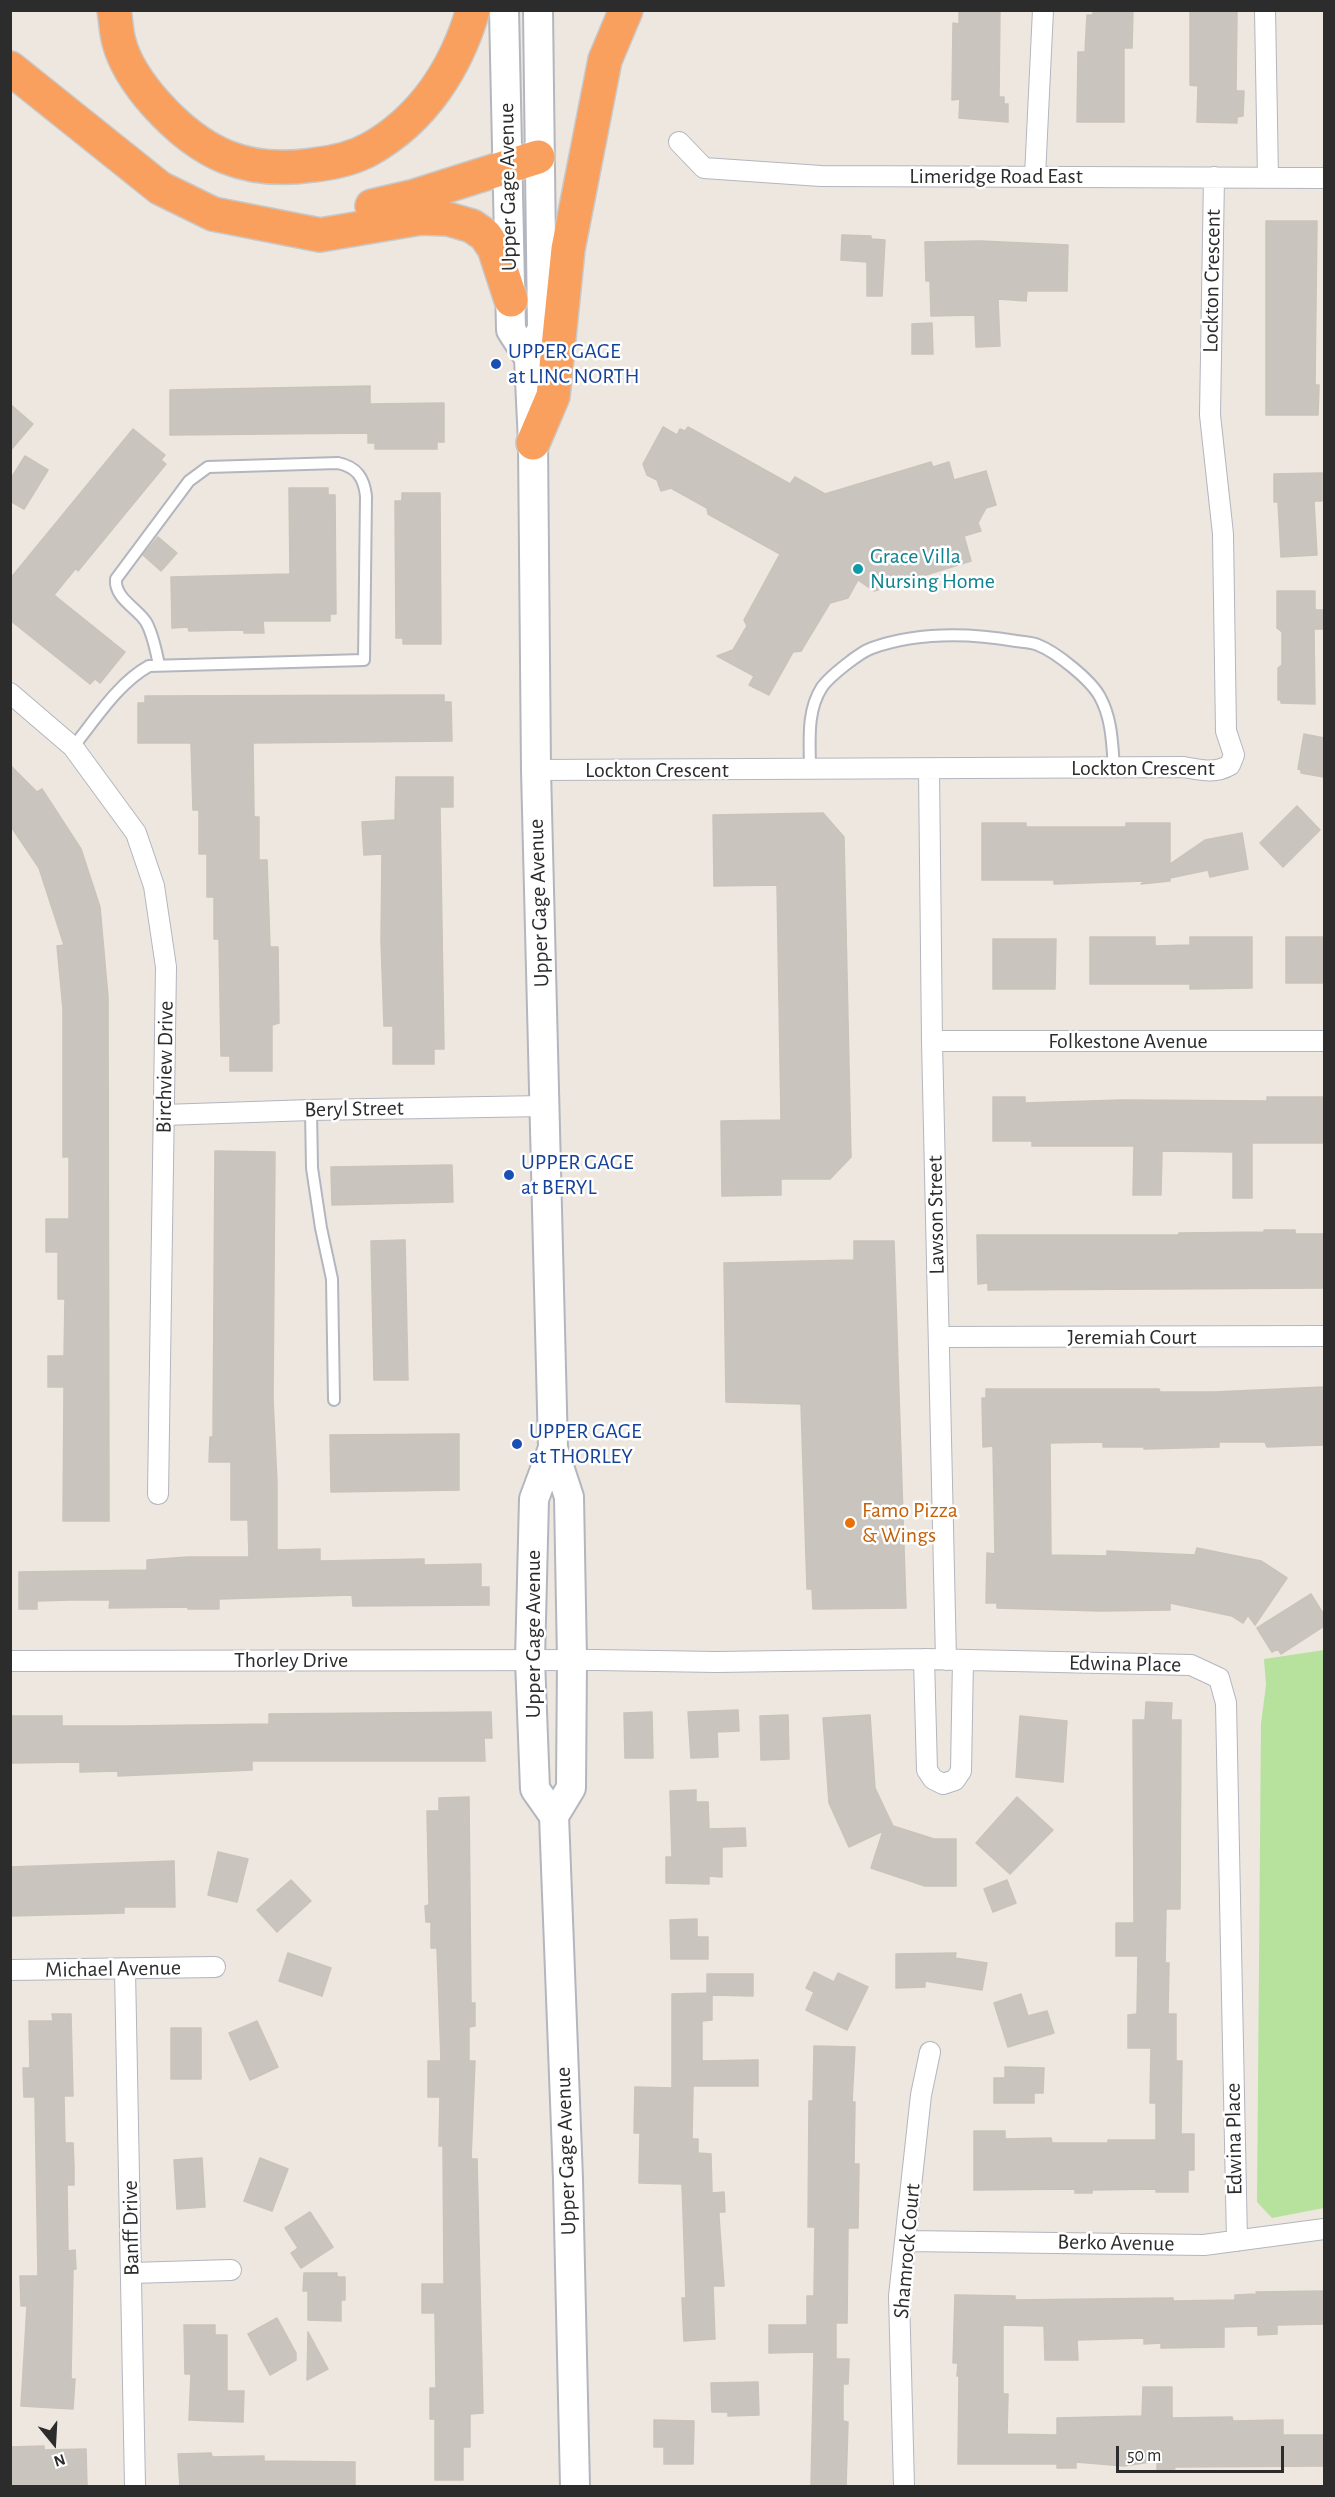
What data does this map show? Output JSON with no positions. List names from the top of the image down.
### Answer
{
  "streets": {
    "main road": ["Upper Gage Avenue"],
    "street": [
      "Limeridge Road East",
      "Lockton Crescent",
      "Folkestone Avenue",
      "Birchview Drive",
      "Beryl Street",
      "Lawson Street",
      "Jeremiah Court",
      "Thorley Drive",
      "Edwina Place",
      "Michael Avenue",
      "Banff Drive",
      "Berko Avenue",
      "Shamrock Court"
    ]
  },
  "crossings": [
    ["Limeridge Road East", "Lockton Crescent"],
    ["Upper Gage Avenue", "Lockton Crescent"],
    ["Upper Gage Avenue", "Beryl Street"],
    ["Upper Gage Avenue", "Thorley Drive"],
    ["Upper Gage Avenue", "Edwina Place"],
    ["Lockton Crescent", "Lawson Street"],
    ["Folkestone Avenue", "Lawson Street"],
    ["Birchview Drive", "Beryl Street"],
    ["Lawson Street", "Jeremiah Court"],
    ["Lawson Street", "Edwina Place"],
    ["Thorley Drive", "Edwina Place"],
    ["Edwina Place", "Berko Avenue"],
    ["Michael Avenue", "Banff Drive"],
    ["Berko Avenue", "Shamrock Court"]
  ],
  "places": [
    "UPPER GAGE at LINC NORTH",
    "Grace Villa Nursing Home",
    "UPPER GAGE at BERYL",
    "UPPER GAGE at THORLEY",
    "Famo Pizza & Wings"
  ],
  "scale_bar": "50 m",
  "north": "bottom"
}
